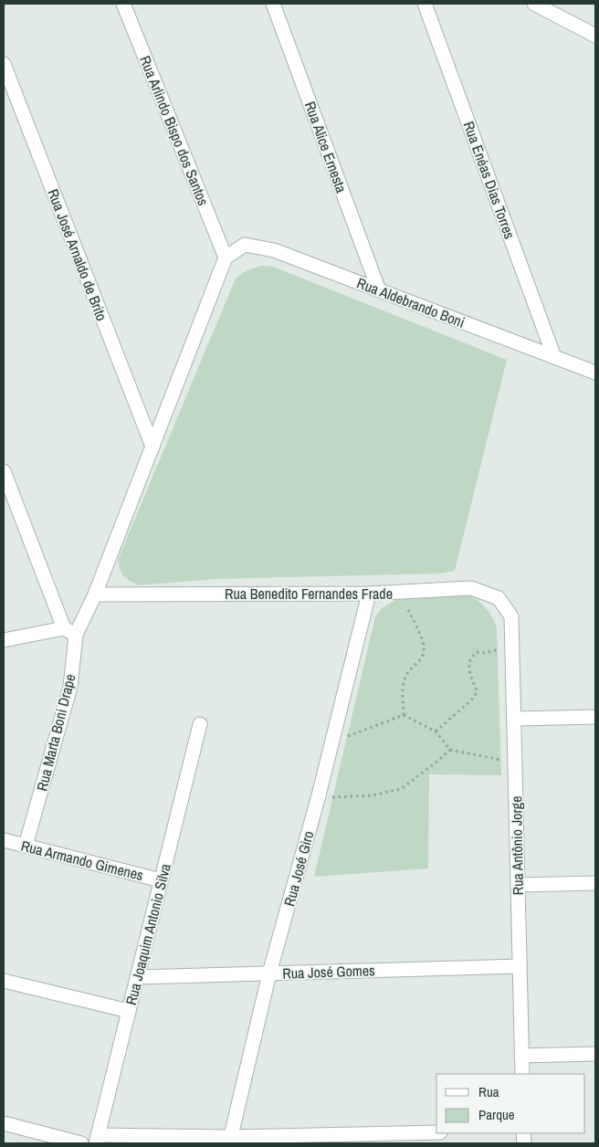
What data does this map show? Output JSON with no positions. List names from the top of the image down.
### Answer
{
  "streets": {
    "street": [
      "Rua Arlindo Bispo dos Santos",
      "Rua Alice Ernesta",
      "Rua Enéas Dias Torres",
      "Rua José Arnaldo de Brito",
      "Rua Aldebrando Boni",
      "Rua Benedito Fernandes Frade",
      "Rua Marta Boni Drape",
      "Rua Antônio Jorge",
      "Rua Armando Gimenes",
      "Rua José Giro",
      "Rua Joaquim Antonio Silva",
      "Rua José Gomes"
    ]
  },
  "crossings": [
    ["Rua Arlindo Bispo dos Santos", "Rua Aldebrando Boni"],
    ["Rua Arlindo Bispo dos Santos", "Rua Marta Boni Drape"],
    ["Rua Alice Ernesta", "Rua Aldebrando Boni"],
    ["Rua Enéas Dias Torres", "Rua Aldebrando Boni"],
    ["Rua José Arnaldo de Brito", "Rua Marta Boni Drape"],
    ["Rua Aldebrando Boni", "Rua Marta Boni Drape"],
    ["Rua Benedito Fernandes Frade", "Rua Marta Boni Drape"],
    ["Rua Benedito Fernandes Frade", "Rua Antônio Jorge"],
    ["Rua Benedito Fernandes Frade", "Rua José Giro"],
    ["Rua Marta Boni Drape", "Rua Armando Gimenes"],
    ["Rua Antônio Jorge", "Rua José Gomes"],
    ["Rua Armando Gimenes", "Rua Joaquim Antonio Silva"],
    ["Rua José Giro", "Rua José Gomes"],
    ["Rua Joaquim Antonio Silva", "Rua José Gomes"]
  ],
  "legend": ["Rua", "Parque"]
}
